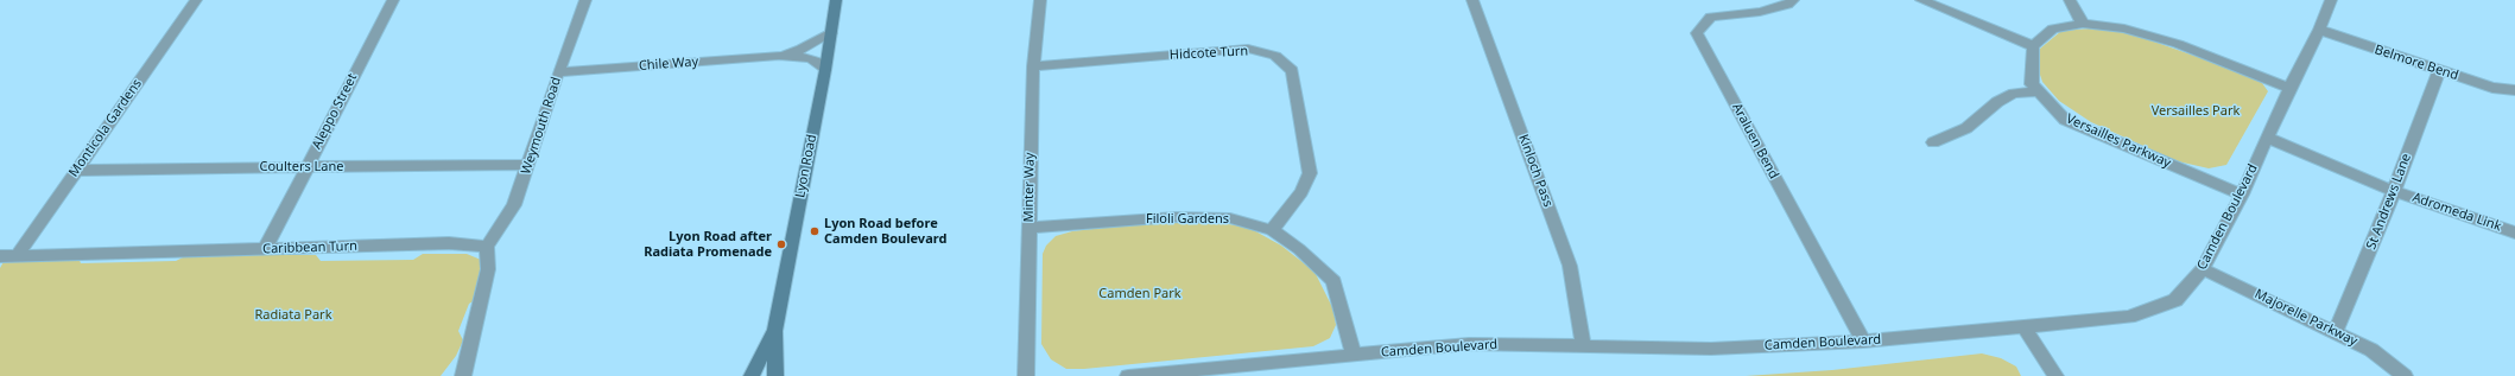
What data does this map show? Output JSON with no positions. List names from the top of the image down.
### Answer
{
  "streets": {
    "street": [
      "Hidcote Turn",
      "Belmore Bend",
      "Chile Way",
      "Aleppo Street",
      "Weymouth Road",
      "Monticola Gardens",
      "Araluen Bend",
      "Versailles Parkway",
      "Lyon Road",
      "Coulters Lane",
      "Kinloch Pass",
      "Minter Way",
      "St Andrews Lane",
      "Adromeda Link",
      "Camden Boulevard",
      "Filoli Gardens",
      "Caribbean Turn",
      "Majorelle Parkway"
    ]
  },
  "crossings": [
    ["Hidcote Turn", "Minter Way"],
    ["Hidcote Turn", "Filoli Gardens"],
    ["Belmore Bend", "St Andrews Lane"],
    ["Belmore Bend", "Camden Boulevard"],
    ["Chile Way", "Weymouth Road"],
    ["Chile Way", "Lyon Road"],
    ["Aleppo Street", "Coulters Lane"],
    ["Aleppo Street", "Caribbean Turn"],
    ["Weymouth Road", "Coulters Lane"],
    ["Weymouth Road", "Caribbean Turn"],
    ["Monticola Gardens", "Coulters Lane"],
    ["Monticola Gardens", "Caribbean Turn"],
    ["Araluen Bend", "Camden Boulevard"],
    ["Versailles Parkway", "Camden Boulevard"],
    ["Kinloch Pass", "Camden Boulevard"],
    ["Minter Way", "Filoli Gardens"],
    ["St Andrews Lane", "Adromeda Link"],
    ["St Andrews Lane", "Majorelle Parkway"],
    ["Adromeda Link", "Camden Boulevard"],
    ["Camden Boulevard", "Filoli Gardens"],
    ["Camden Boulevard", "Majorelle Parkway"]
  ],
  "parks": ["Versailles Park", "Camden Park", "Radiata Park"],
  "places": ["Lyon Road before Camden Boulevard", "Lyon Road after Radiata Promenade"]
}
